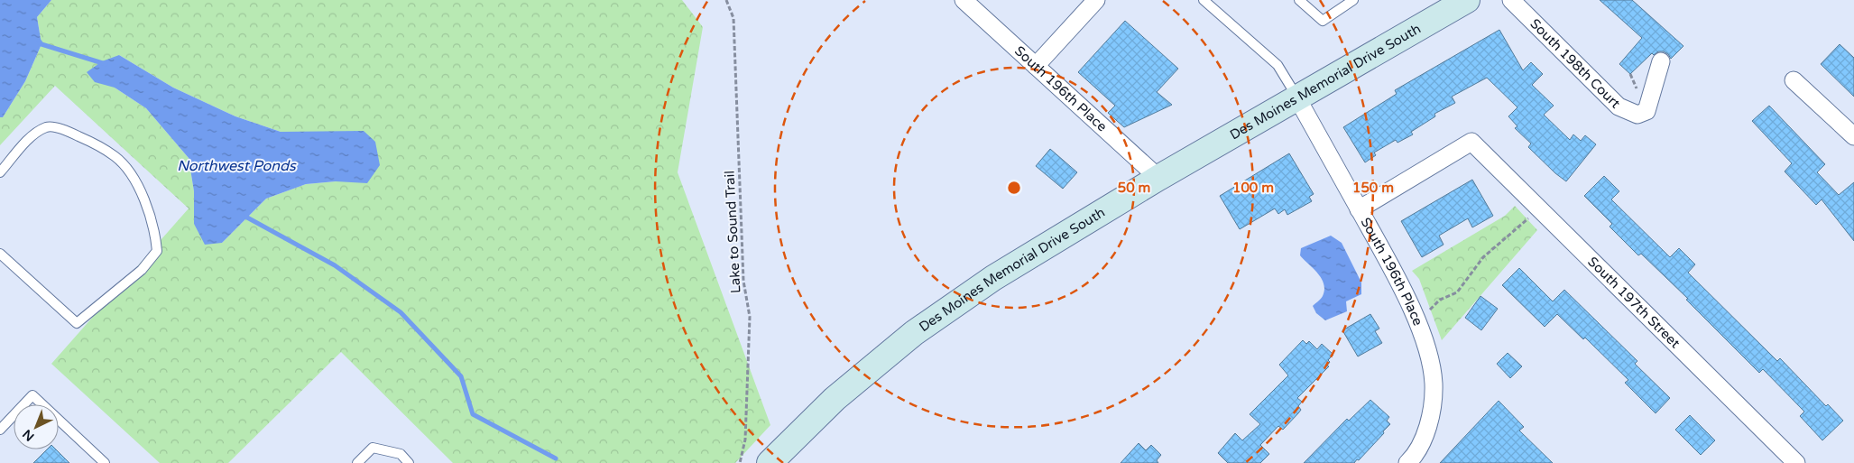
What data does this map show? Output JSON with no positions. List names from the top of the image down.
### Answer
{
  "streets": {
    "main road": ["Des Moines Memorial Drive South"],
    "street": ["South 198th Court", "South 196th Place", "South 197th Street"],
    "path": ["Lake to Sound Trail"]
  },
  "crossings": [
    ["Des Moines Memorial Drive South", "South 196th Place"],
    ["South 196th Place", "South 197th Street"]
  ],
  "water": ["Northwest Ponds"],
  "north": "bottom left",
  "rings": ["50 m", "100 m", "150 m"]
}
